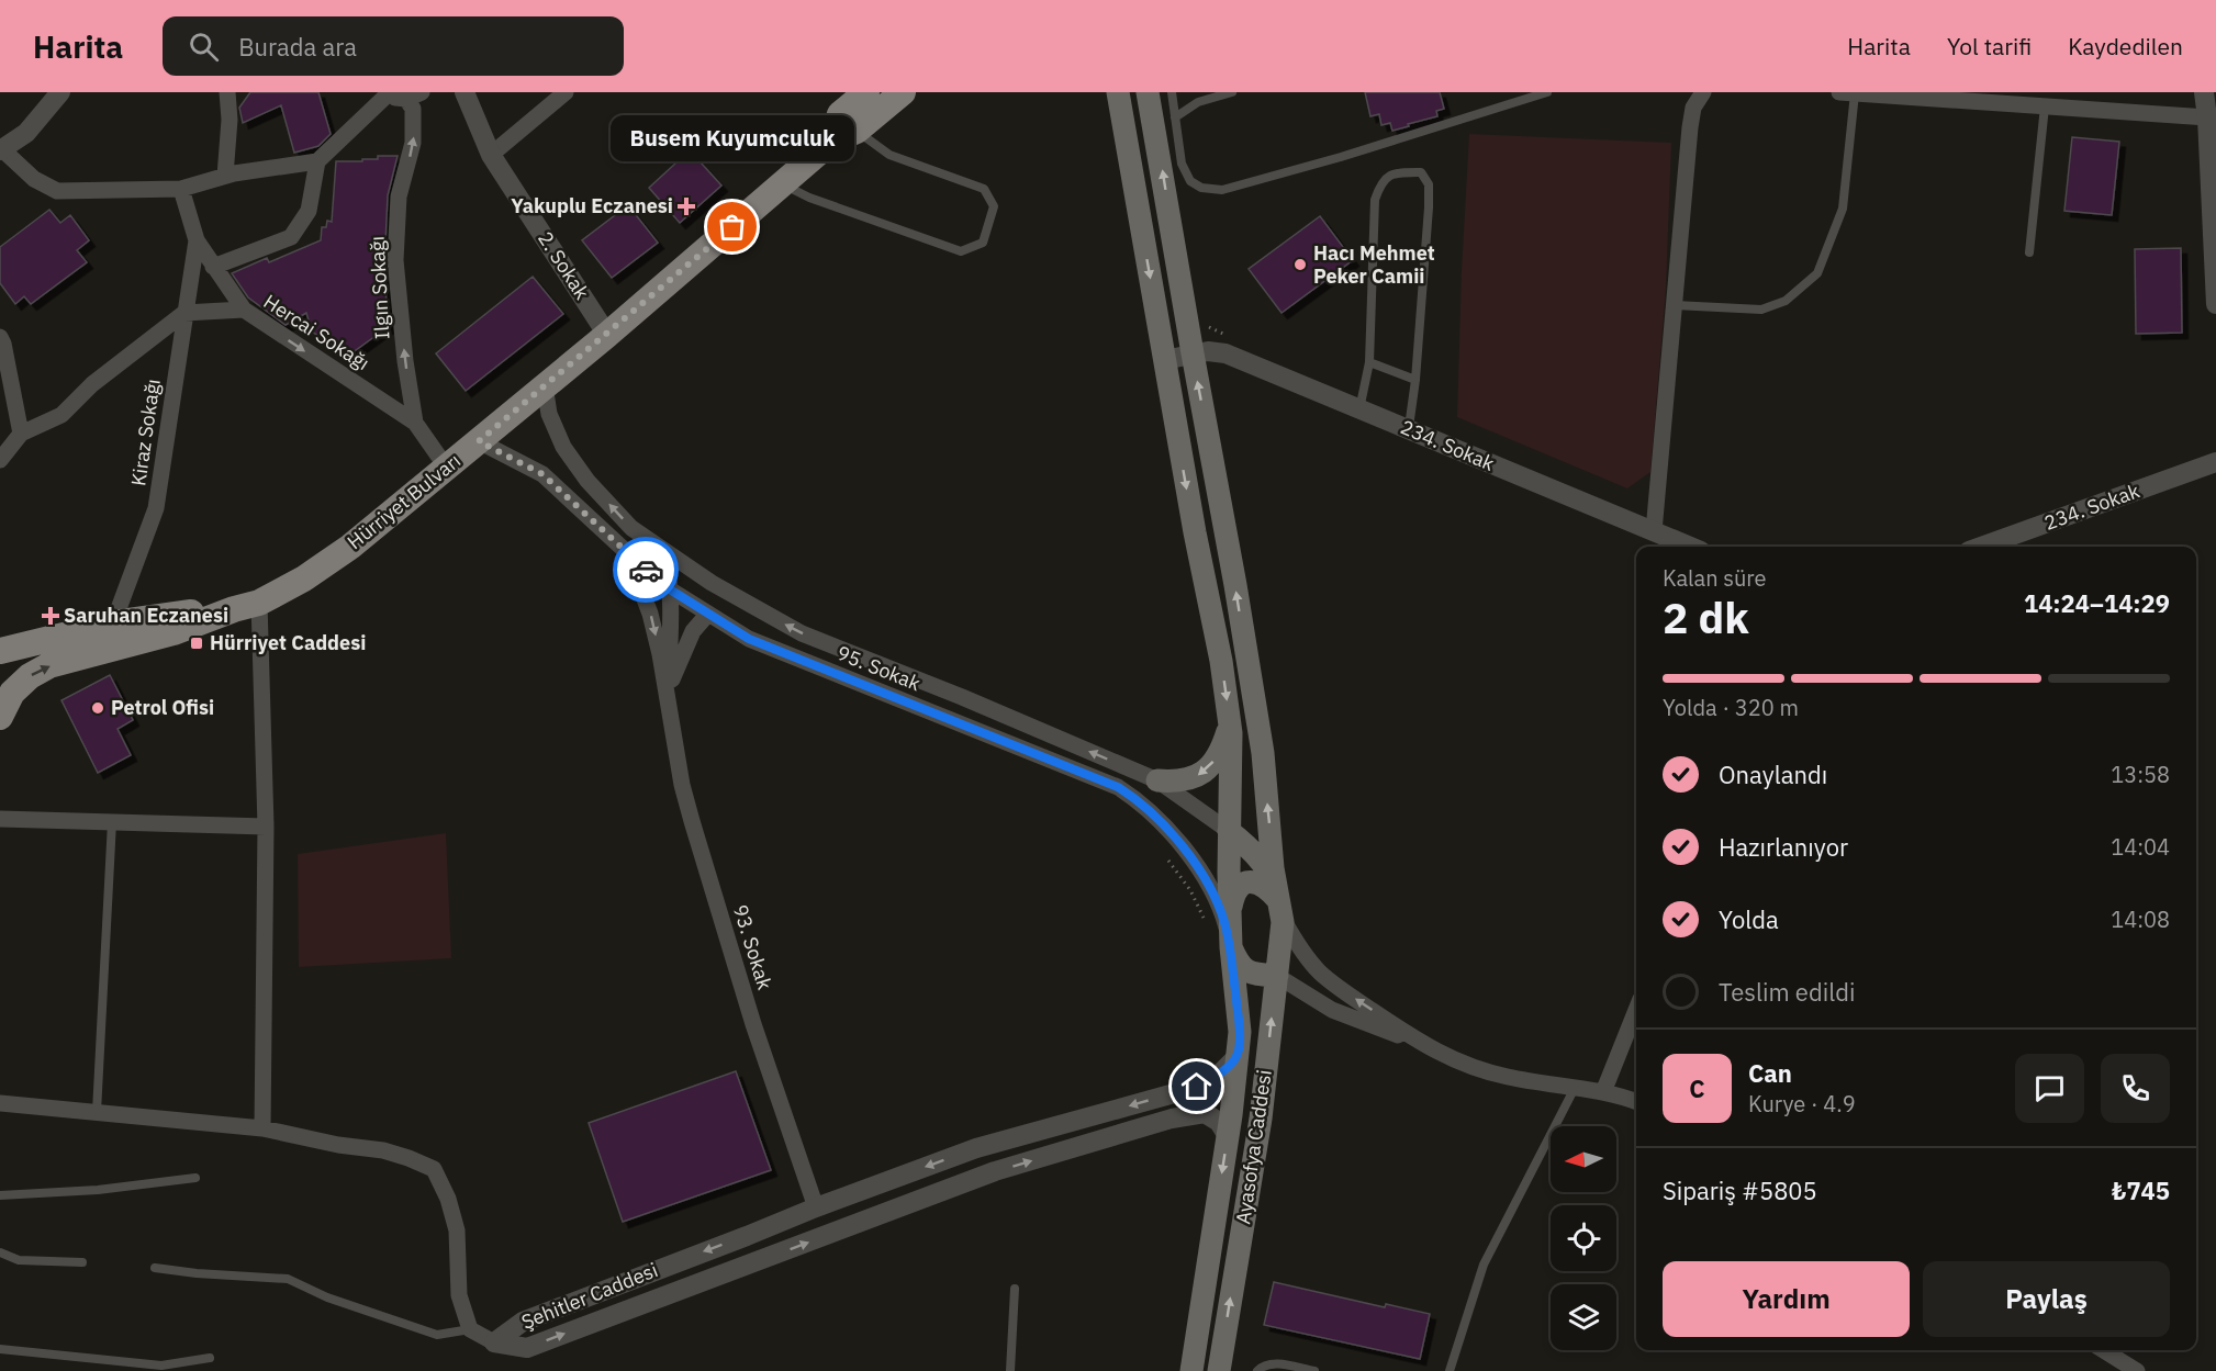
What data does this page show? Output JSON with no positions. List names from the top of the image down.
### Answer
{
  "streets": {
    "main road": ["Hürriyet Bulvarı", "Ayasofya Caddesi"],
    "street": [
      "2. Sokak",
      "Ilgın Sokağı",
      "Hercai Sokağı",
      "Kiraz Sokağı",
      "234. Sokak",
      "95. Sokak",
      "93. Sokak",
      "Şehitler Caddesi"
    ]
  },
  "crossings": [
    ["2. Sokak", "Hürriyet Bulvarı"],
    ["Ilgın Sokağı", "Hercai Sokağı"],
    ["Ilgın Sokağı", "Hürriyet Bulvarı"],
    ["Hercai Sokağı", "Kiraz Sokağı"],
    ["Kiraz Sokağı", "Hürriyet Bulvarı"],
    ["234. Sokak", "Ayasofya Caddesi"],
    ["Hürriyet Bulvarı", "95. Sokak"],
    ["93. Sokak", "Şehitler Caddesi"]
  ],
  "one_way": ["Ilgın Sokağı", "Hercai Sokağı"],
  "places": {
    "health": ["Yakuplu Eczanesi", "Saruhan Eczanesi"],
    "other": ["Busem Kuyumculuk", "Hacı Mehmet Peker Camii", "Petrol Ofisi"],
    "transit": ["Hürriyet Caddesi"]
  },
  "north": "left",
  "page": {
    "header": "Harita",
    "search": "Burada ara",
    "nav": ["Harita", "Yol tarifi", "Kaydedilen"],
    "bubble": "Busem Kuyumculuk",
    "heading": ["2 dk", "Kalan süre", "14:24–14:29"],
    "panel": [
      "Can",
      "Kurye · 4.9",
      "Sipariş #5805",
      "₺745"
    ],
    "bar": "Yolda · 320 m",
    "list": [
      ["Onaylandı", "13:58"],
      ["Hazırlanıyor", "14:04"],
      ["Yolda", "14:08"],
      "Teslim edildi"
    ],
    "round": "C",
    "buttons": ["Yardım", "Paylaş"]
  }
}
